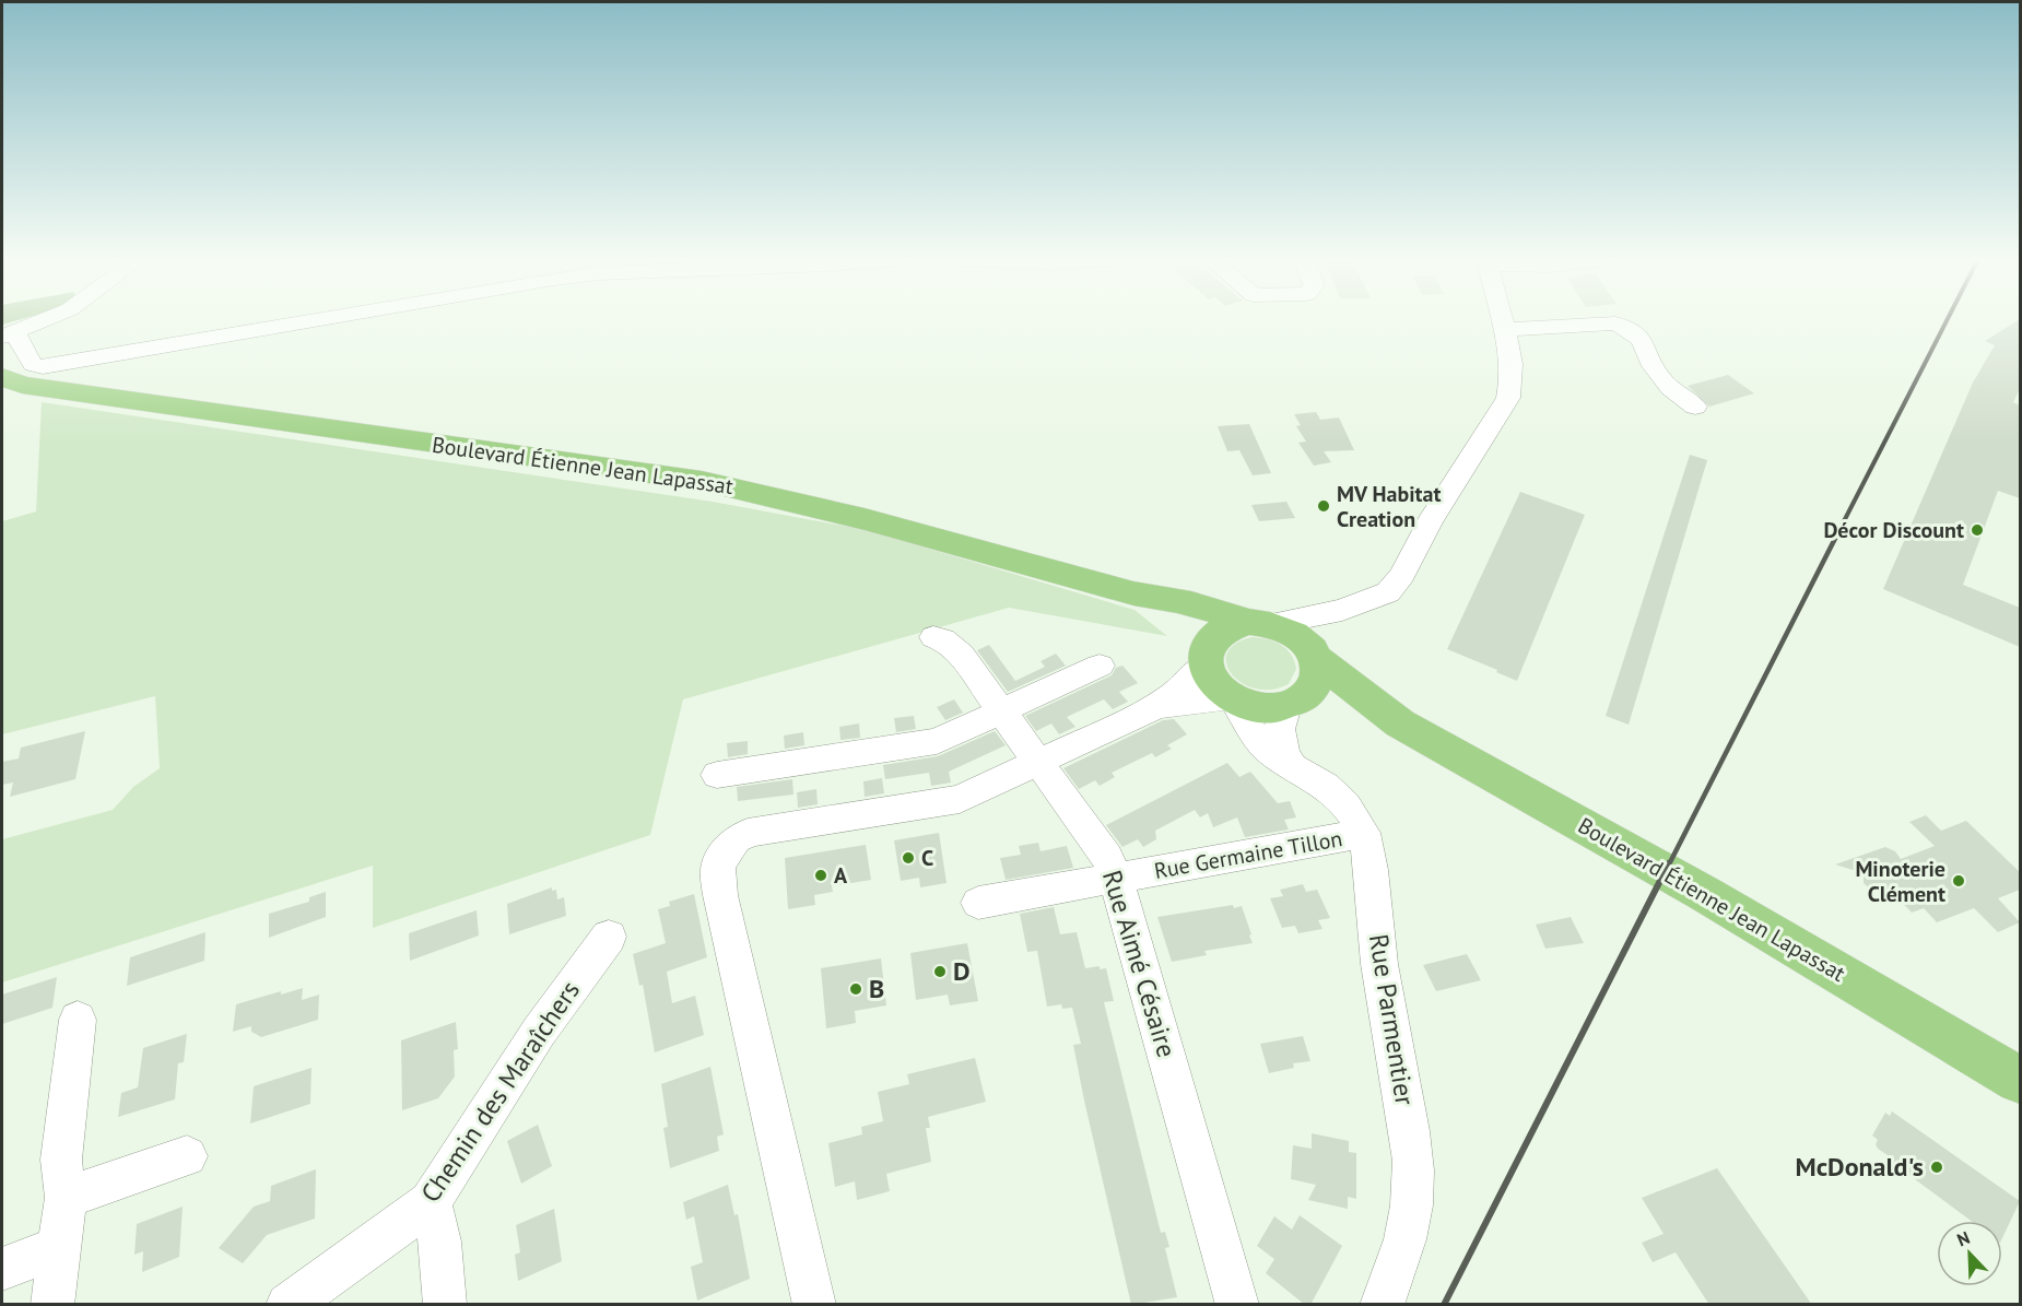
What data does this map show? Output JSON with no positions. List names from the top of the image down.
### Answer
{
  "streets": {
    "main road": ["Boulevard Étienne Jean Lapassat"],
    "street": [
      "Rue Germaine Tillon",
      "Rue Aimé Césaire",
      "Rue Parmentier",
      "Chemin des Maraîchers"
    ]
  },
  "crossings": [
    ["Boulevard Étienne Jean Lapassat", "Rue Parmentier"],
    ["Rue Germaine Tillon", "Rue Aimé Césaire"],
    ["Rue Germaine Tillon", "Rue Parmentier"]
  ],
  "places": [
    "MV Habitat Creation",
    "Décor Discount",
    "C",
    "A",
    "Minoterie Clément",
    "D",
    "B",
    "McDonald's"
  ],
  "north": "top left"
}
